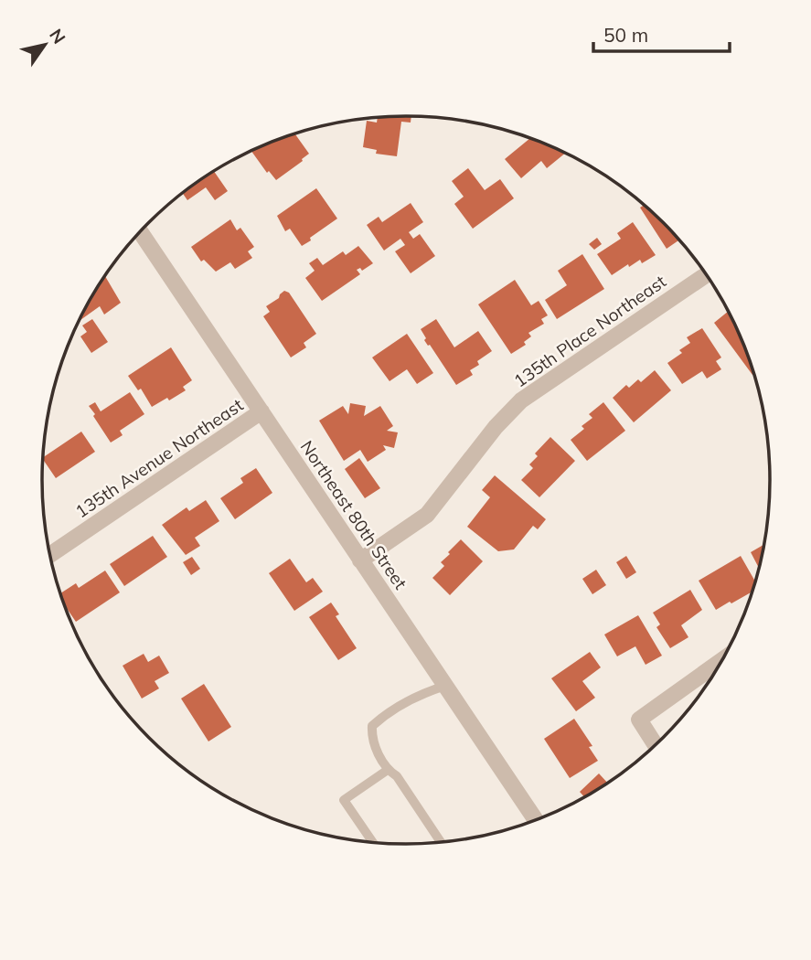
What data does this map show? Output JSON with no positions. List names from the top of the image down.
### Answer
{
  "streets": {
    "street": ["135th Place Northeast", "135th Avenue Northeast", "Northeast 80th Street"]
  },
  "crossings": [
    ["135th Place Northeast", "Northeast 80th Street"],
    ["135th Avenue Northeast", "Northeast 80th Street"]
  ],
  "scale_bar": "50 m",
  "north": "top right"
}
